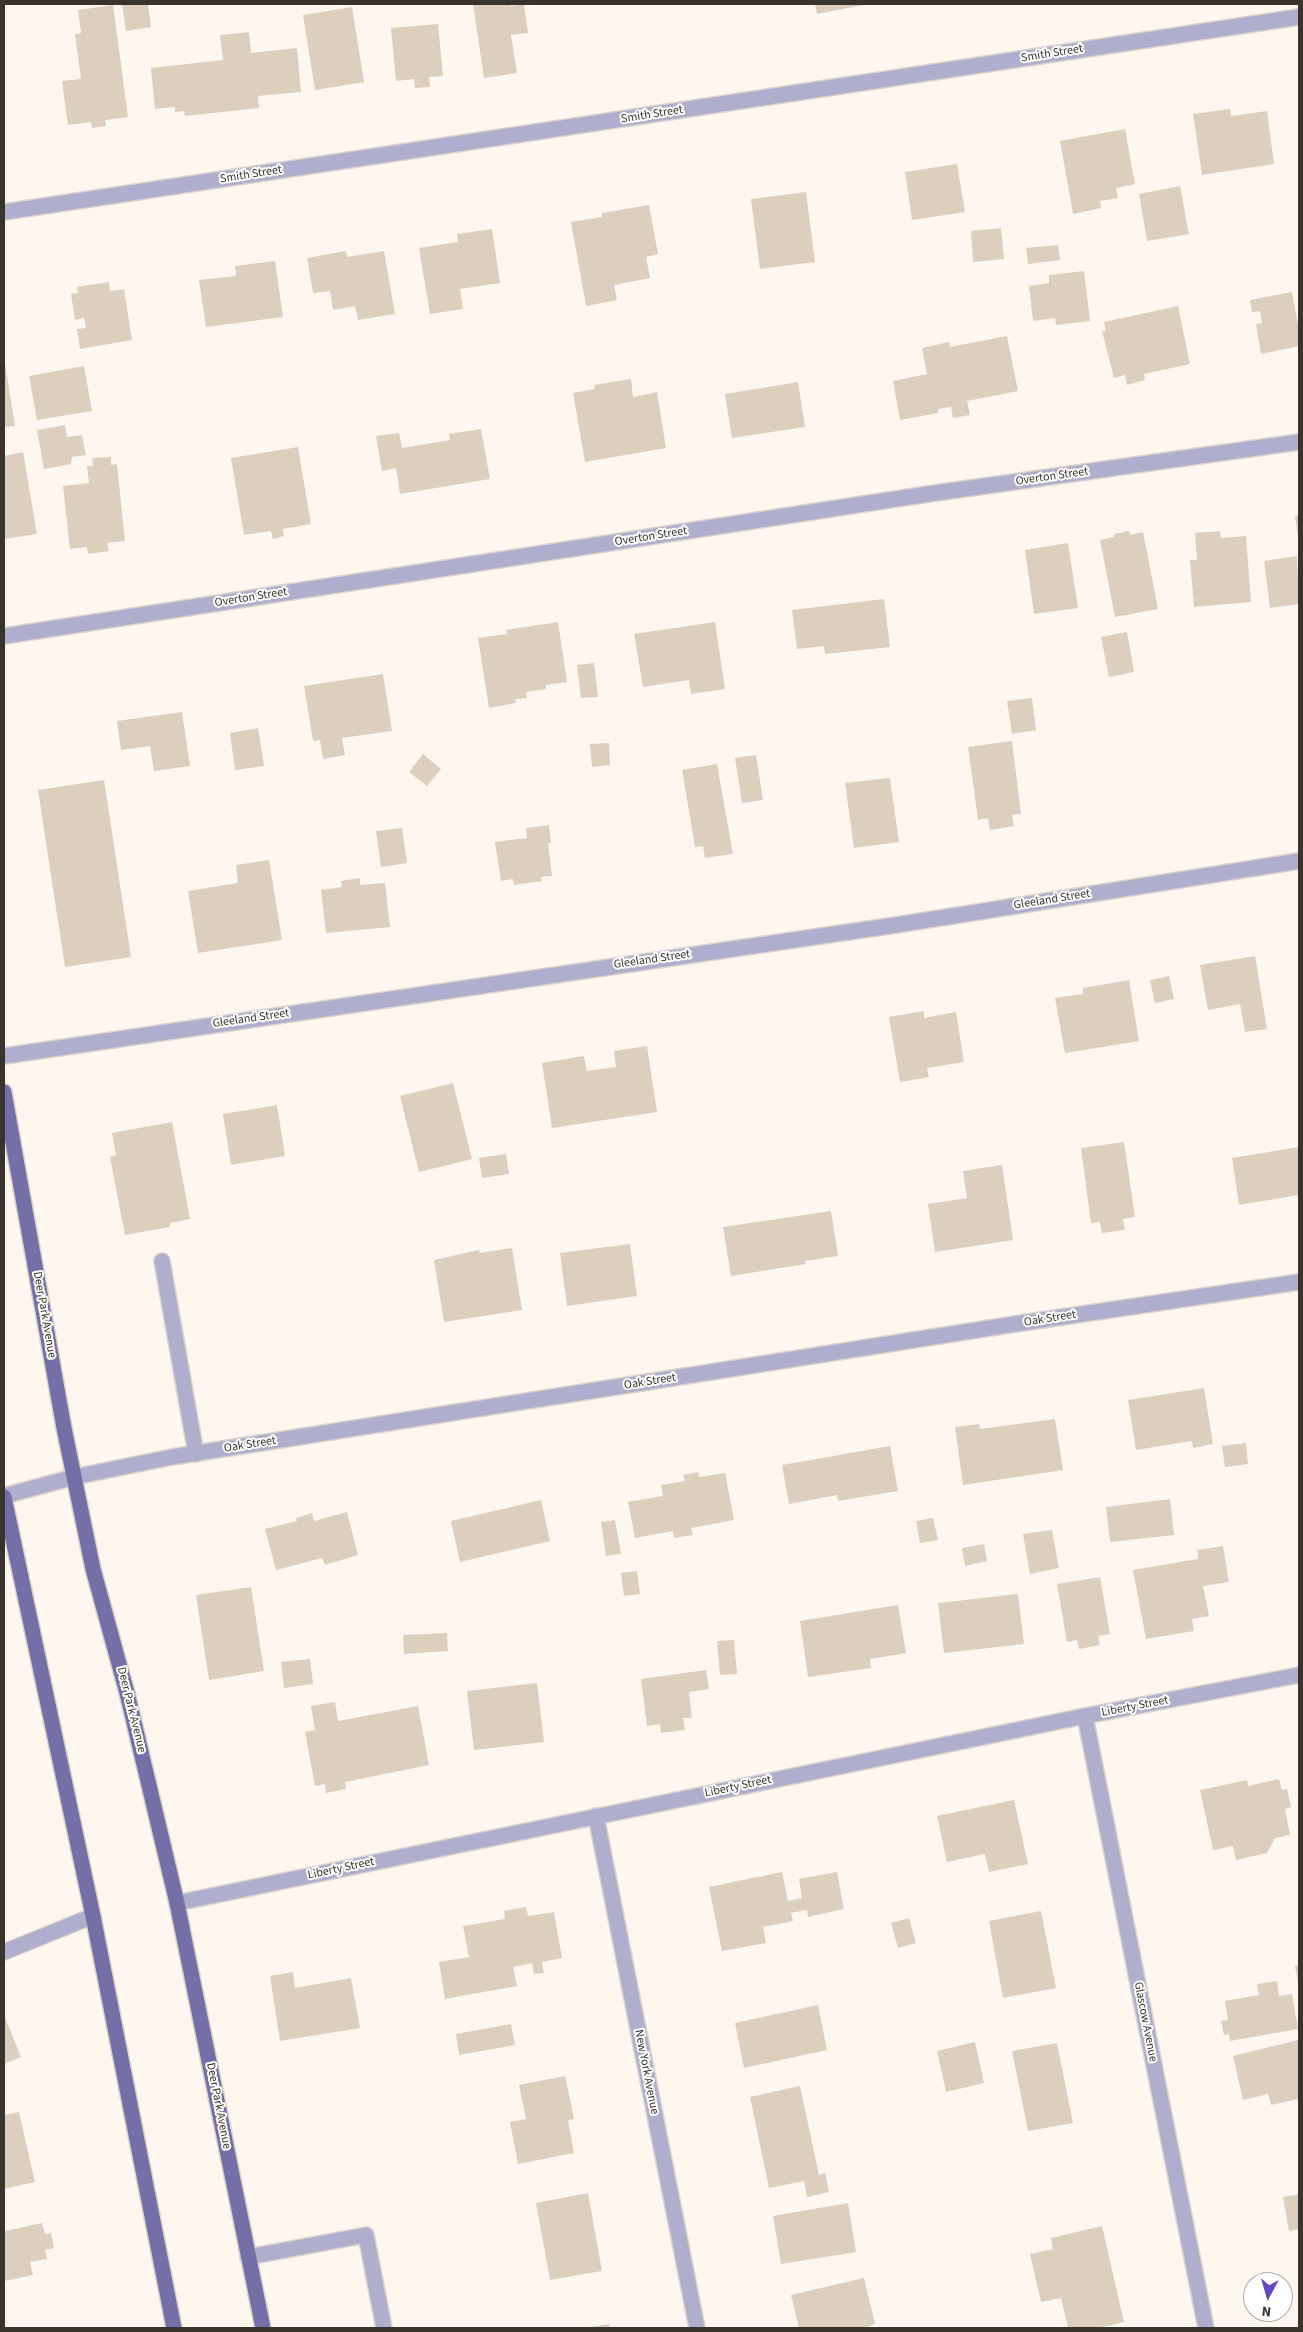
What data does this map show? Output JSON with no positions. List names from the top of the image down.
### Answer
{
  "streets": {
    "main road": ["Deer Park Avenue"],
    "street": [
      "Smith Street",
      "Overton Street",
      "Gleeland Street",
      "Oak Street",
      "Liberty Street",
      "Glascow Avenue",
      "New York Avenue"
    ]
  },
  "crossings": [
    ["Deer Park Avenue", "Oak Street"],
    ["Deer Park Avenue", "Liberty Street"],
    ["Liberty Street", "Glascow Avenue"],
    ["Liberty Street", "New York Avenue"]
  ],
  "north": "bottom"
}
